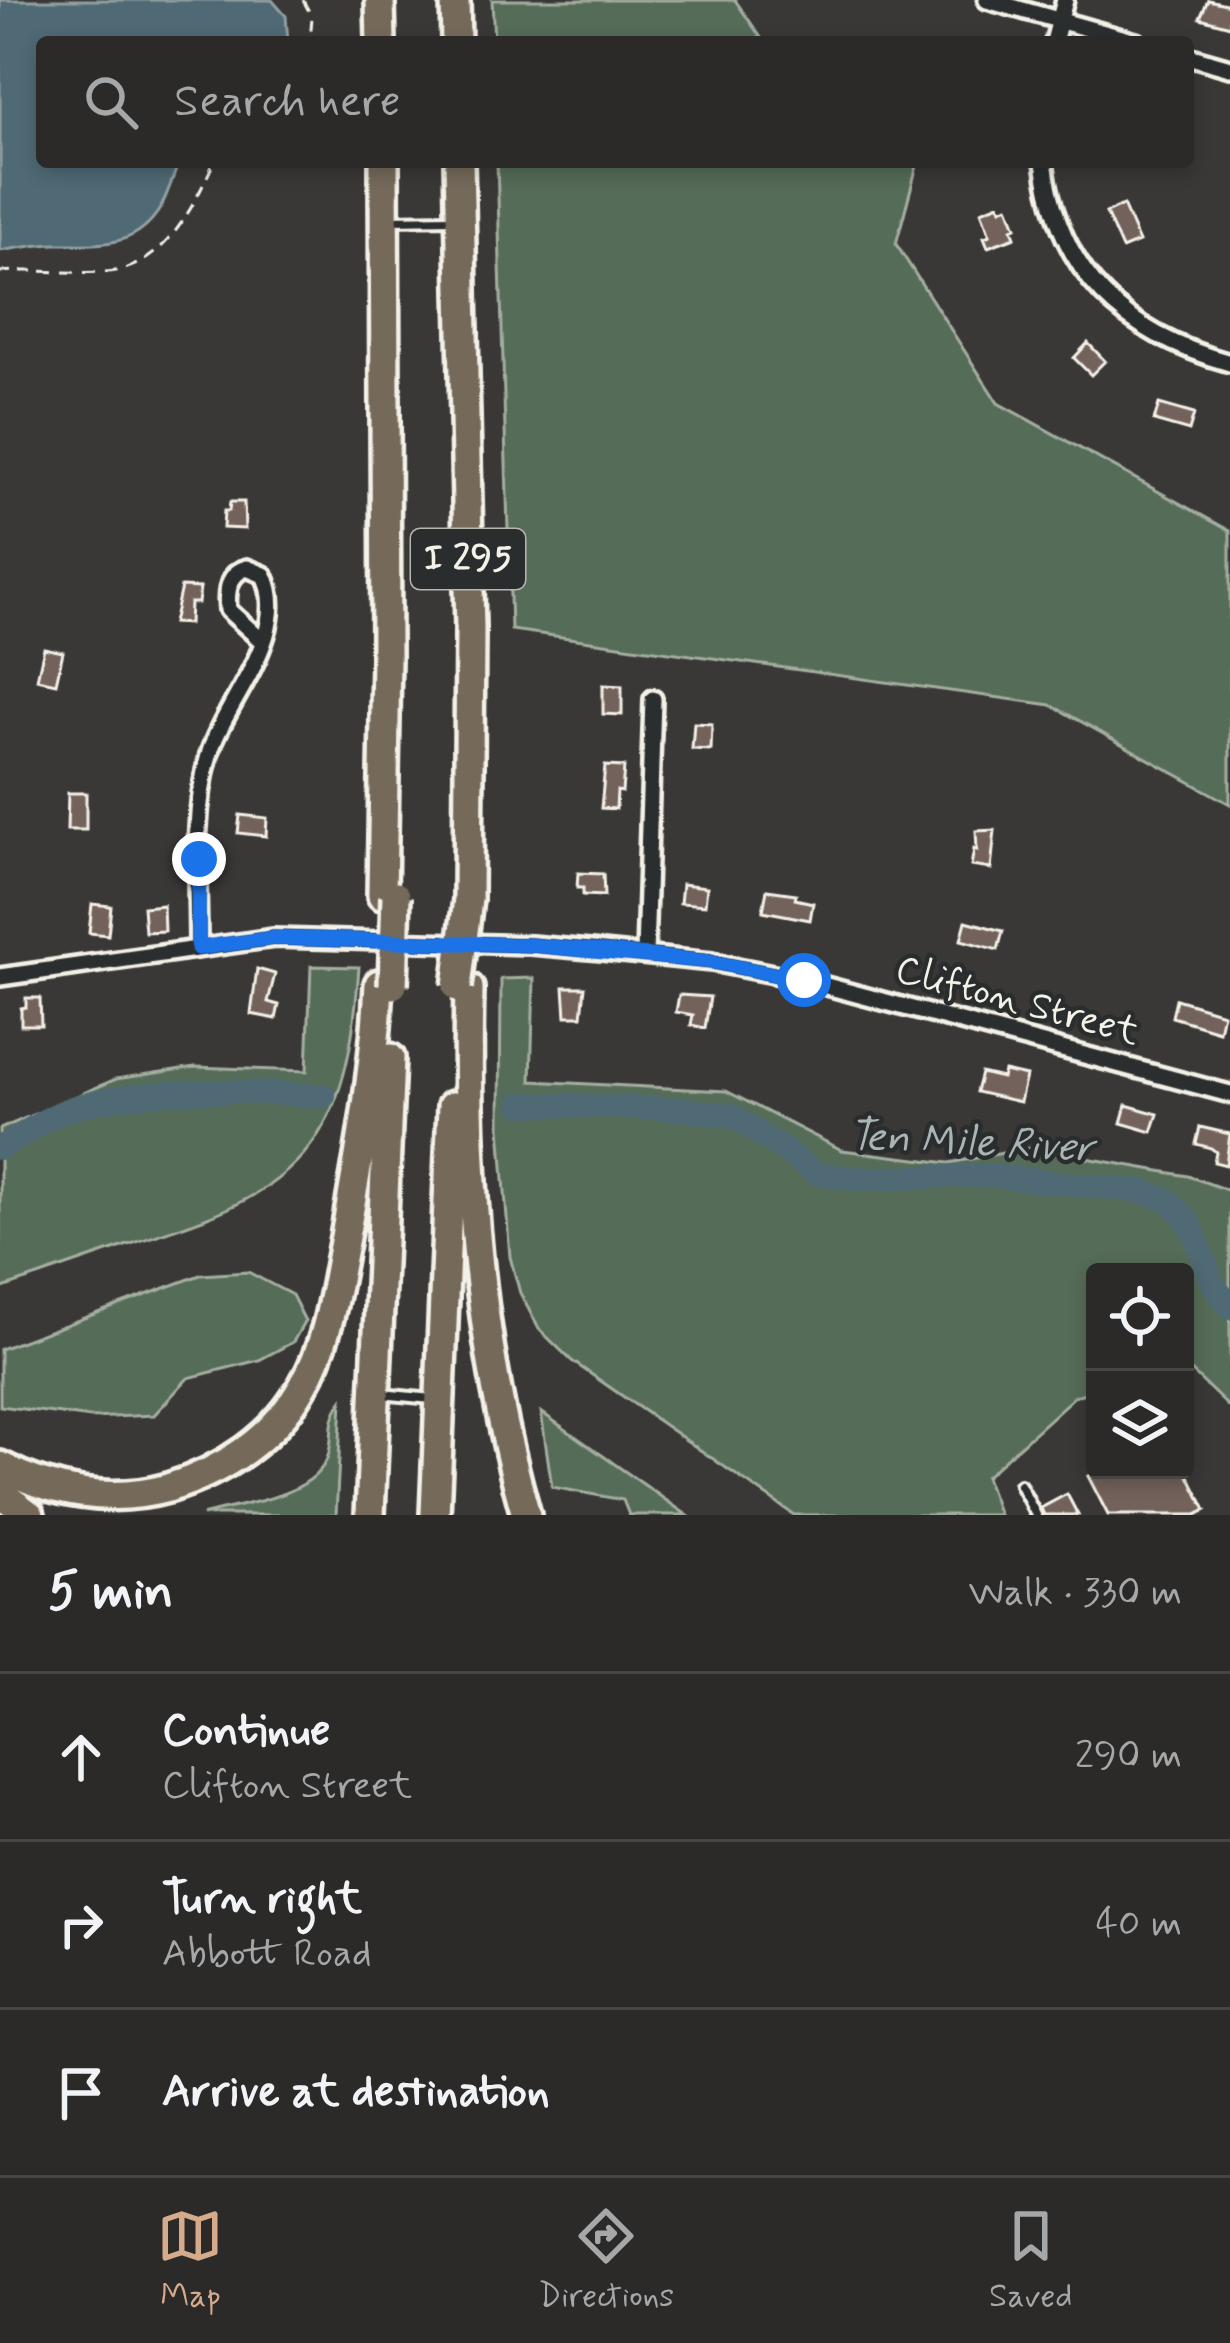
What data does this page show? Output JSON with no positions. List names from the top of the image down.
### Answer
{
  "streets": {
    "highway": ["I 295"],
    "street": ["Clifton Street"]
  },
  "water": ["Ten Mile River"],
  "page": {
    "search": "Search here",
    "heading": ["5 min", "Walk · 330 m"],
    "list": [
      ["Continue", "Clifton Street", "290 m"],
      ["Turn right", "Abbott Road", "40 m"],
      "Arrive at destination"
    ],
    "nav": ["Map", "Directions", "Saved"]
  }
}
